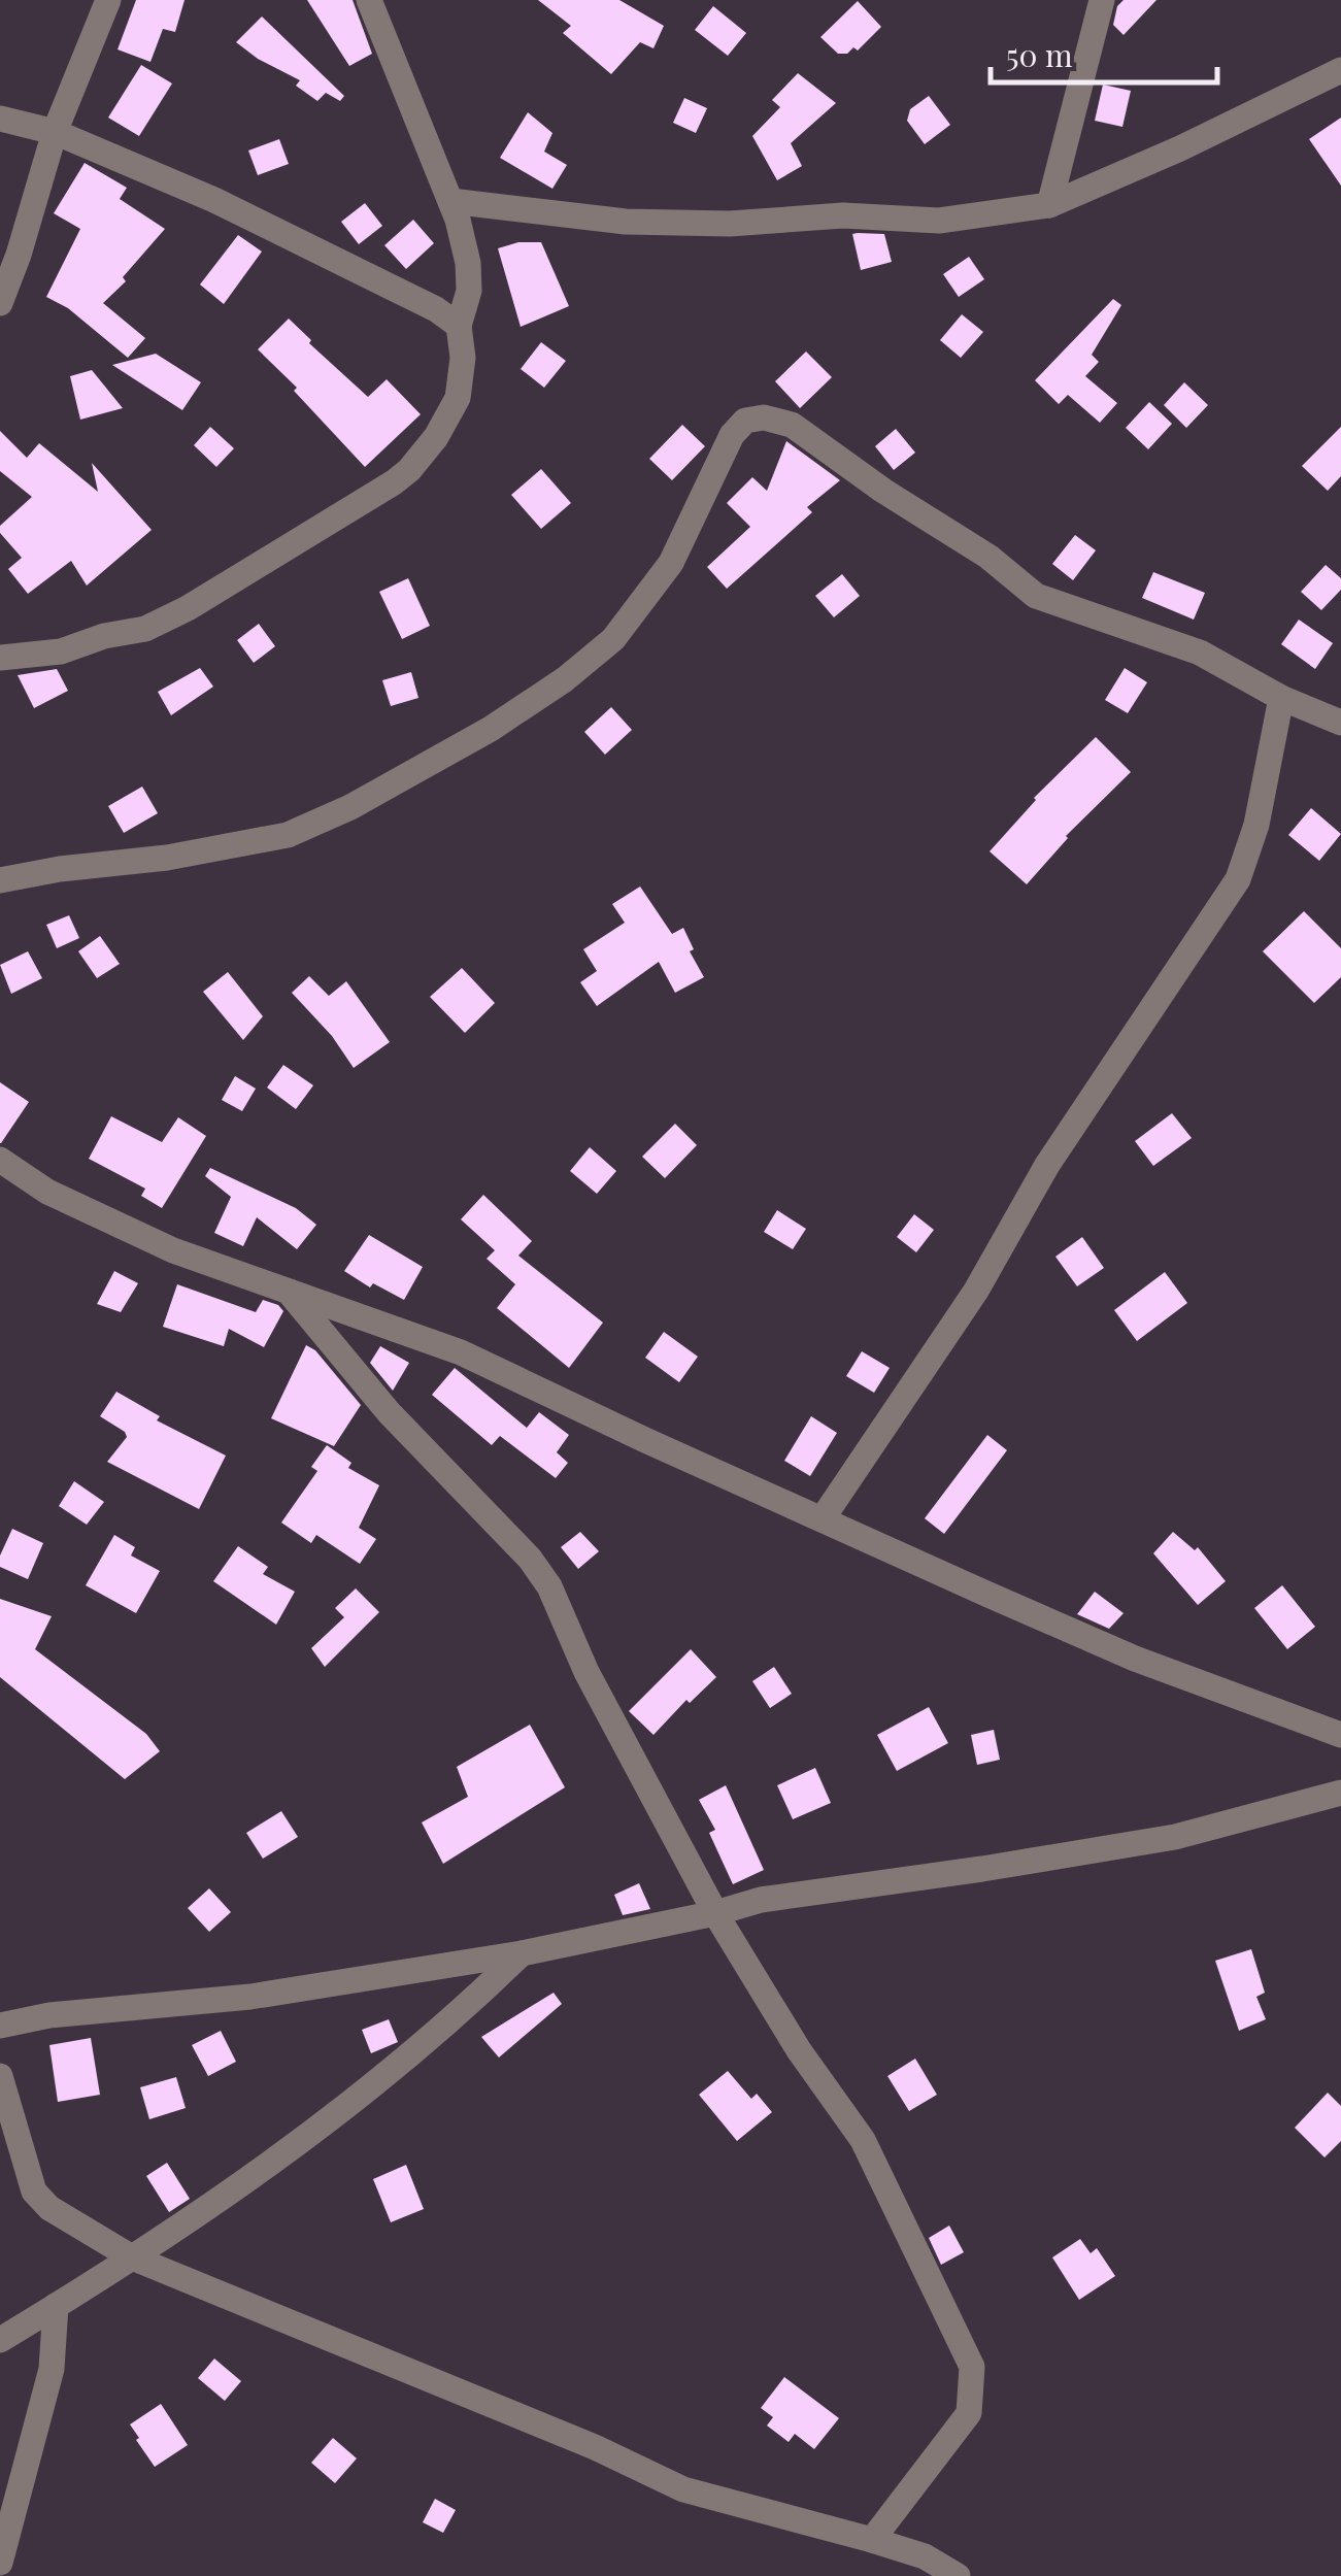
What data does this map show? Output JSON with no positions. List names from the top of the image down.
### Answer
{
  "scale_bar": "50 m"
}
